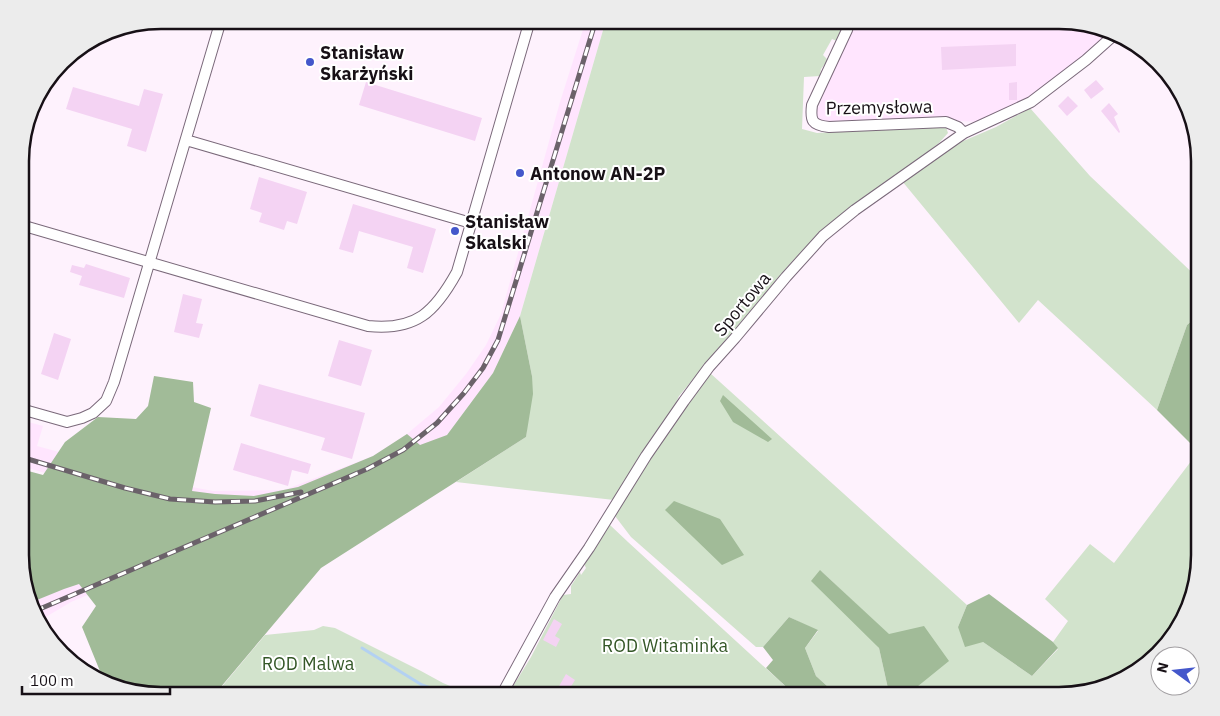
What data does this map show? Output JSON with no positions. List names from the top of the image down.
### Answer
{
  "streets": {
    "street": ["Przemysłowa", "Sportowa"]
  },
  "crossings": [
    ["Przemysłowa", "Sportowa"]
  ],
  "parks": ["ROD Witaminka", "ROD Malwa"],
  "places": ["Stanisław Skarżyński", "Antonow AN-2P", "Stanisław Skalski"],
  "scale_bar": "100 m",
  "north": "left"
}
